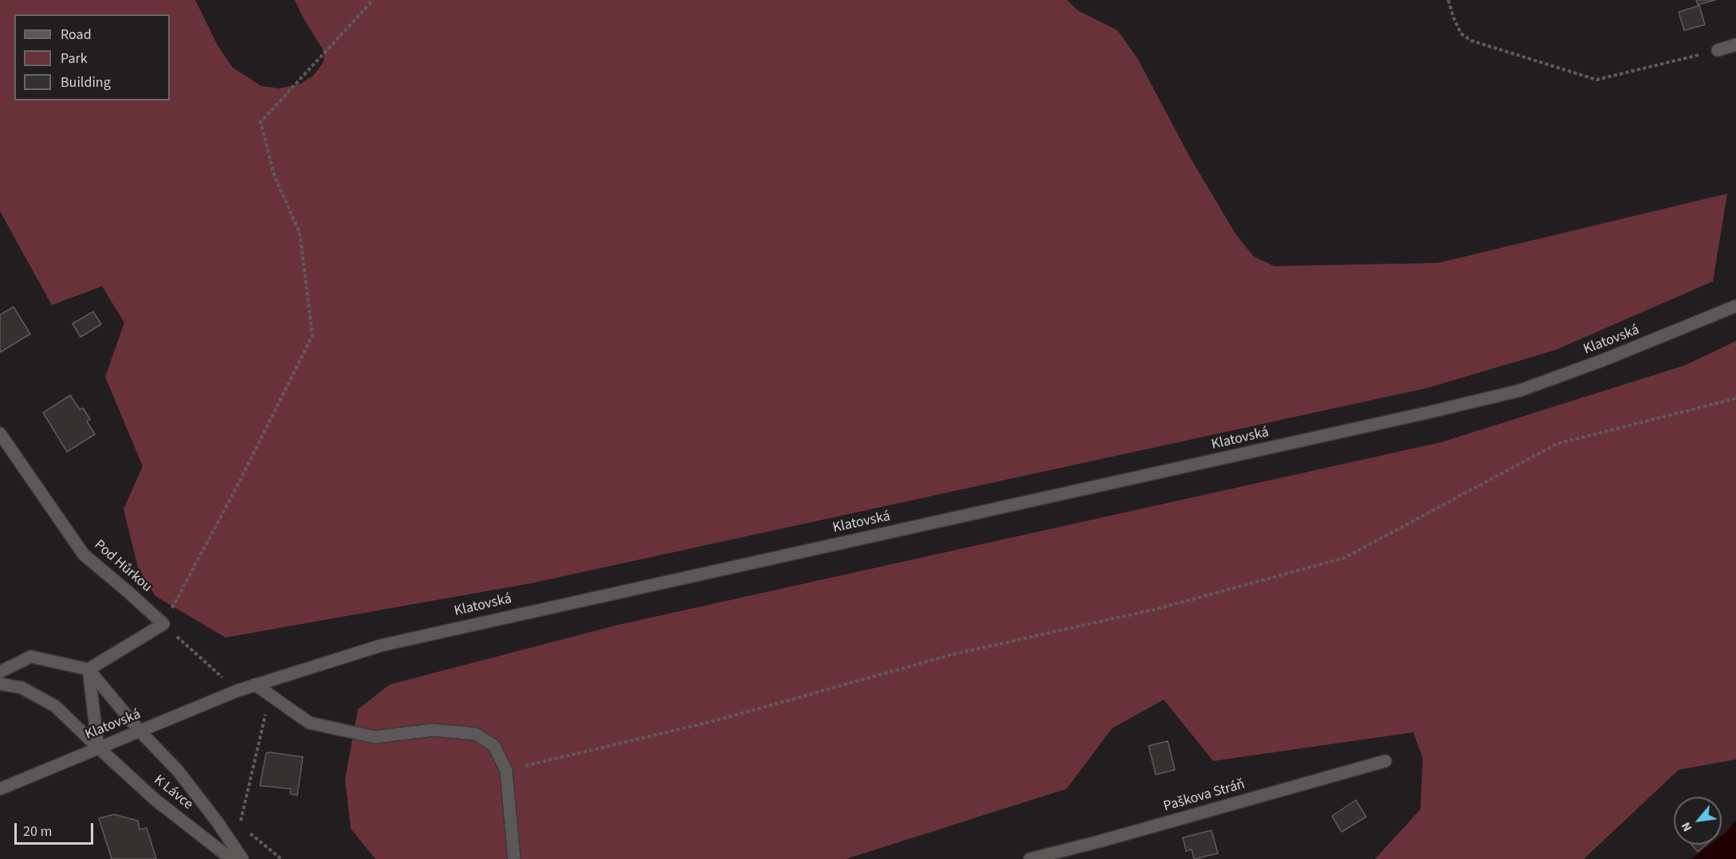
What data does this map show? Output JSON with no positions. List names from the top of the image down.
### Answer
{
  "streets": {
    "main road": [
      "Klatovská",
      "Pod Hůrkou",
      "K Lávce",
      "Paškova Stráň"
    ]
  },
  "crossings": [
    ["Klatovská", "K Lávce"]
  ],
  "legend": ["Road", "Park", "Building"],
  "scale_bar": "20 m",
  "north": "bottom left"
}
